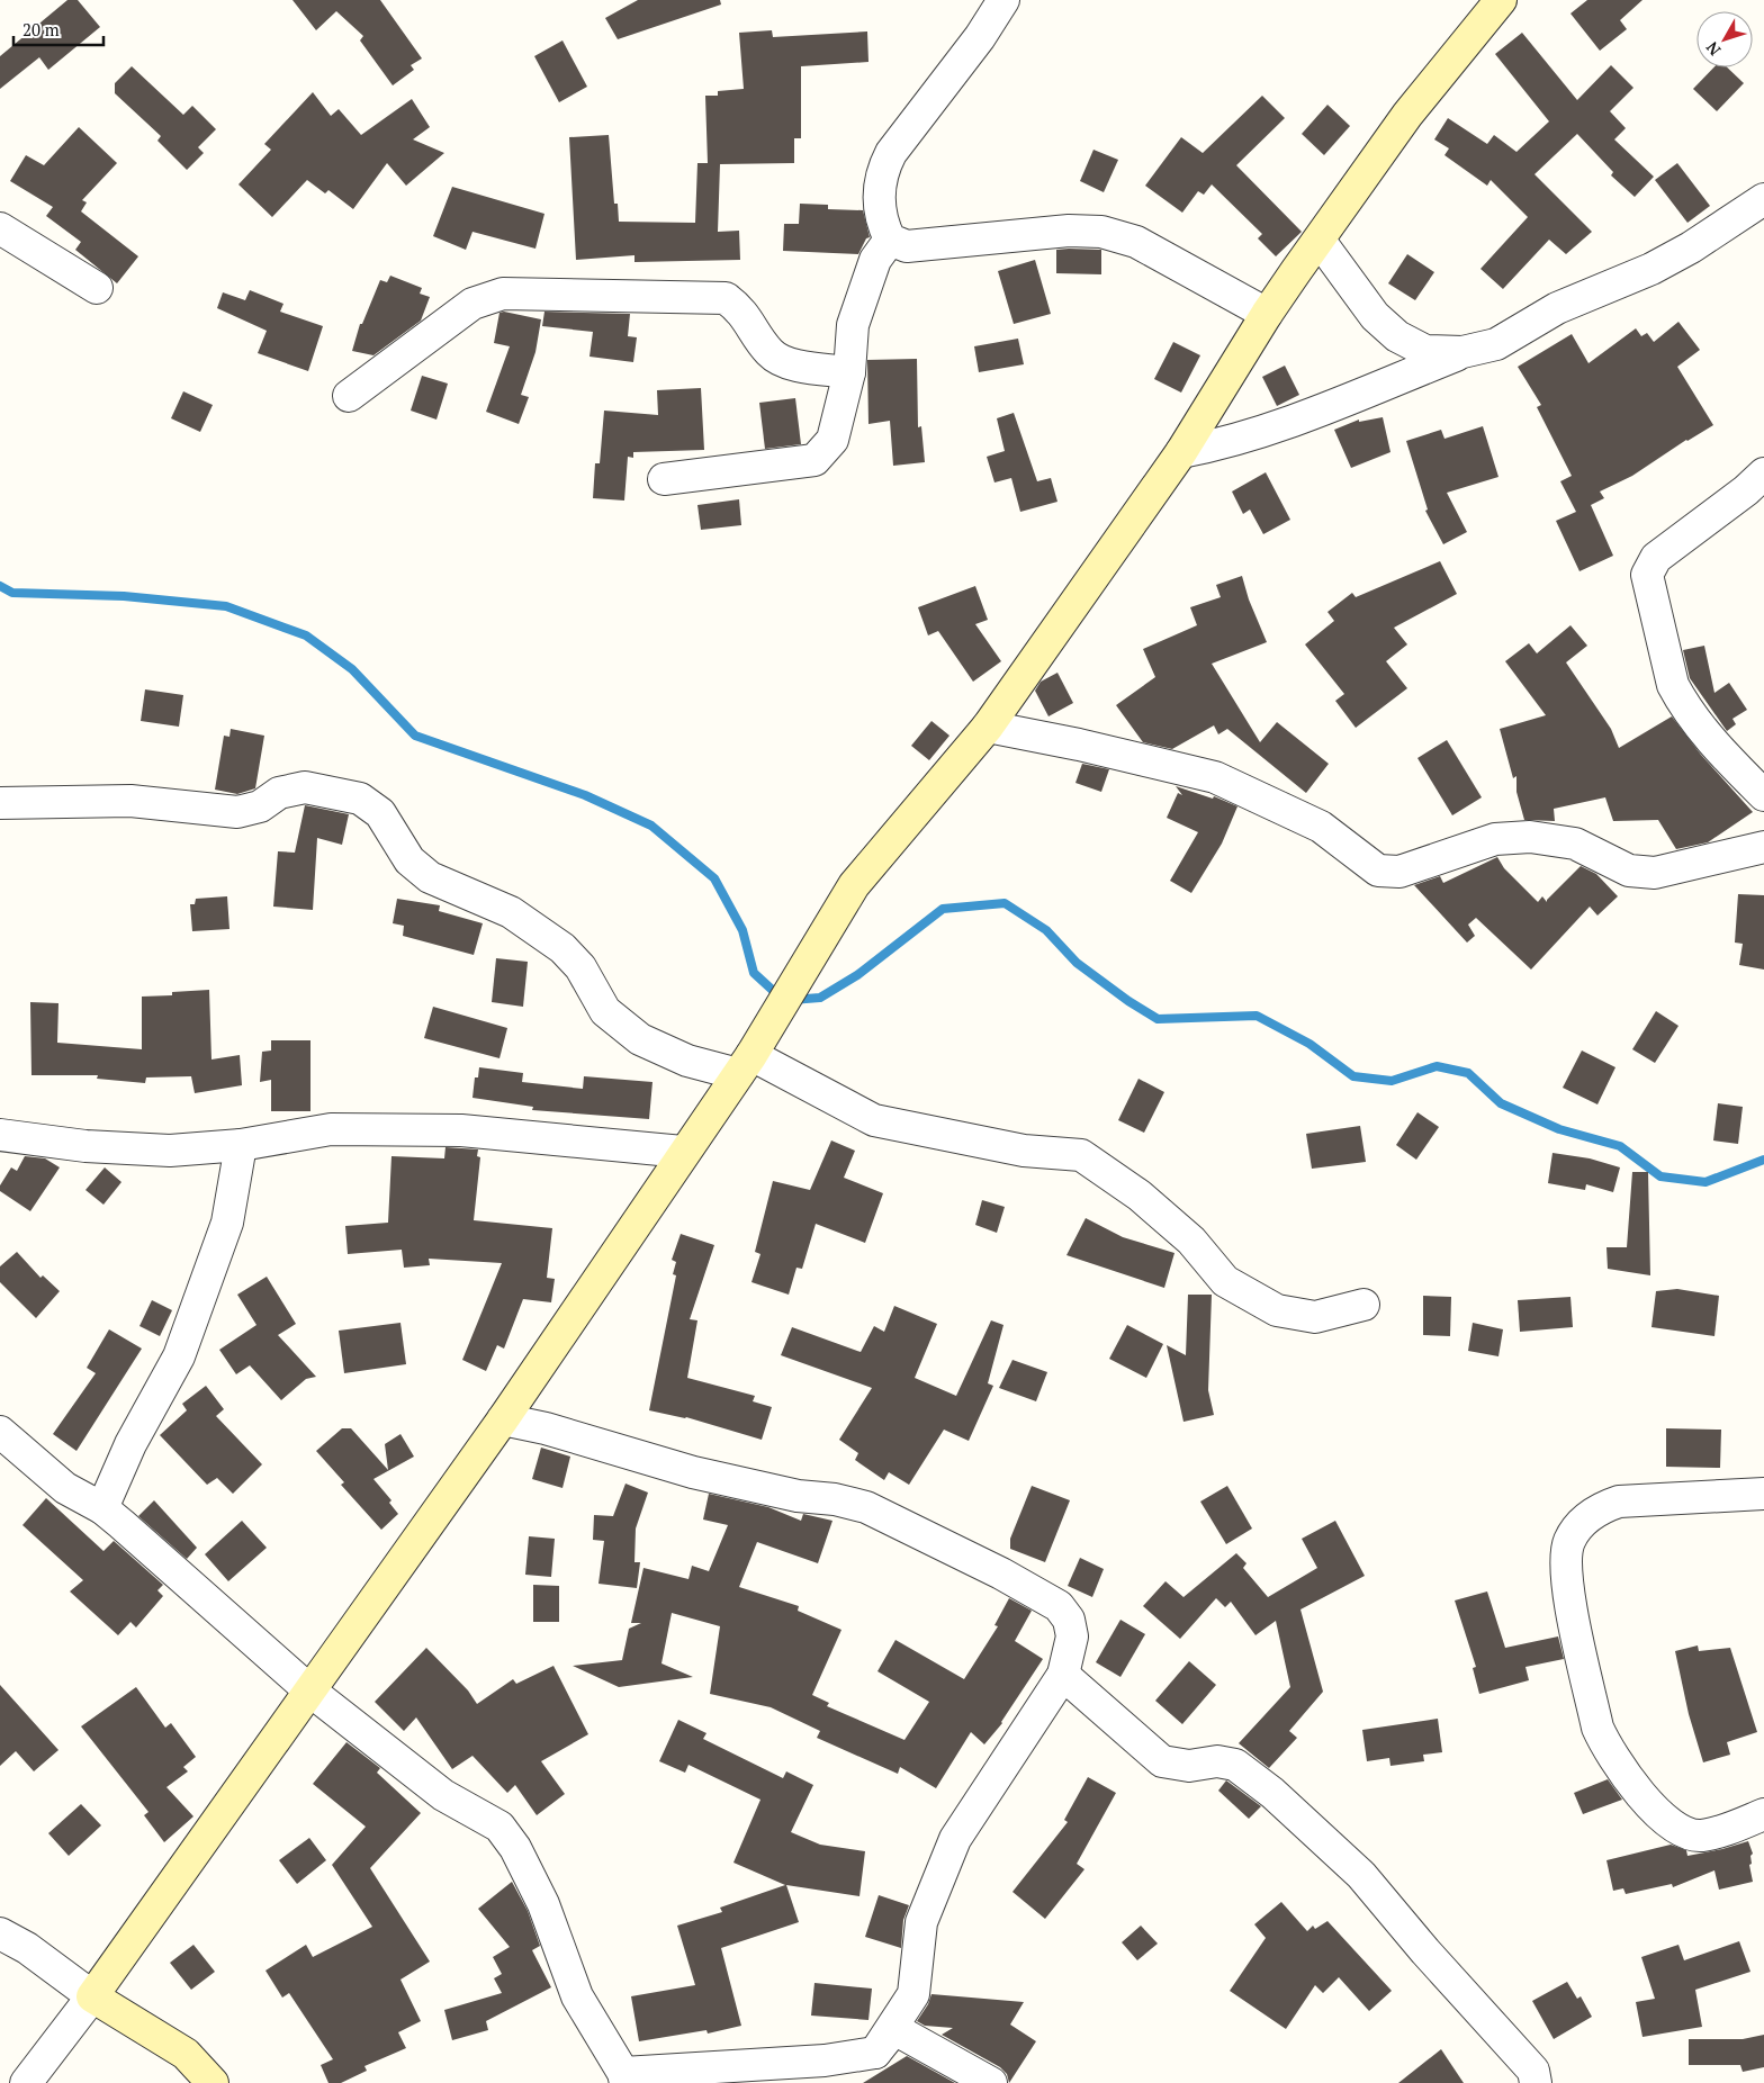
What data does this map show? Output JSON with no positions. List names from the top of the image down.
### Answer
{
  "scale_bar": "20 m",
  "north": "bottom left"
}
